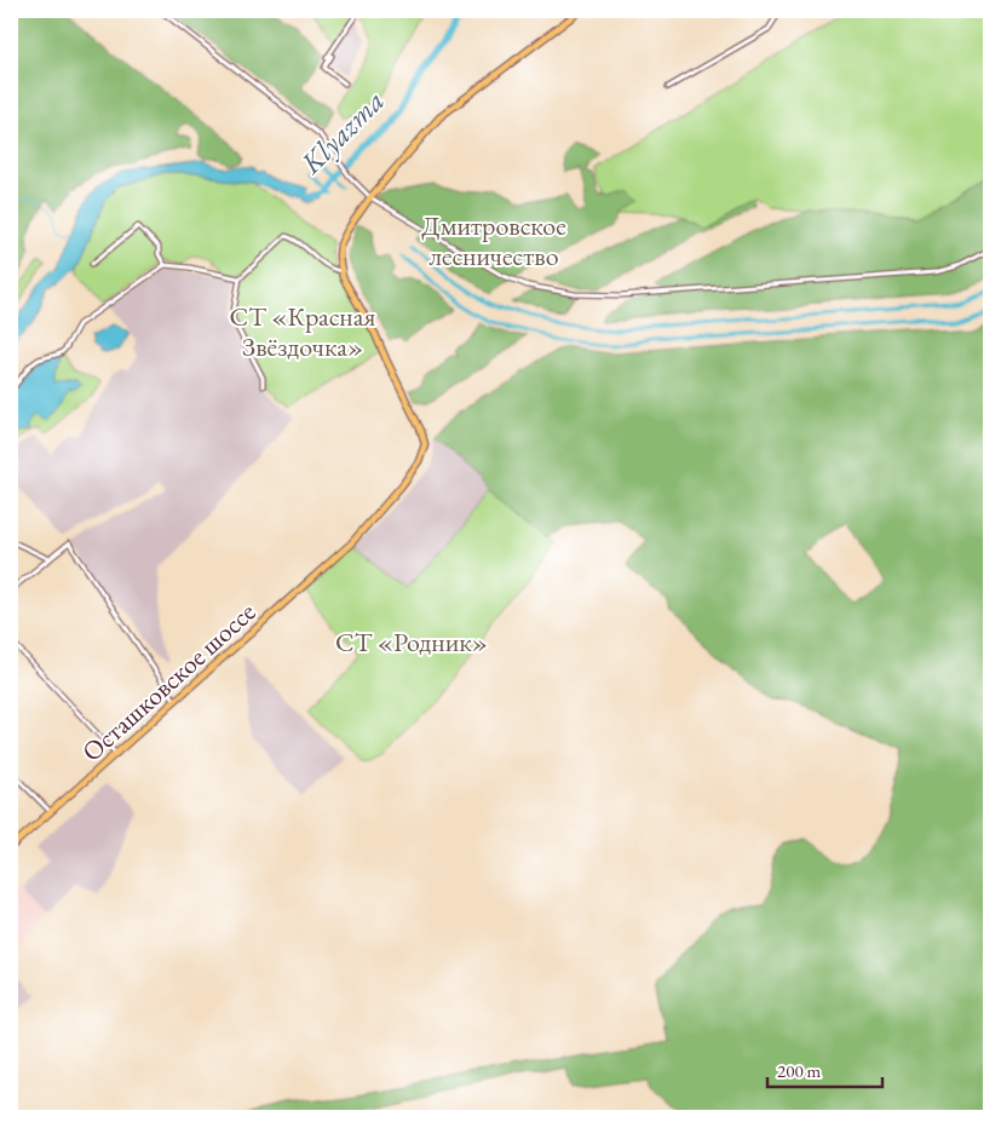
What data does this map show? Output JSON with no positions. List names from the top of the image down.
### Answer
{
  "streets": {
    "main road": ["Осташковское шоссе"]
  },
  "water": ["Klyazma"],
  "parks": ["Дмитровское лесничество", "СТ «Красная Звёздочка»", "СТ «Родник»"],
  "scale_bar": "200 m"
}
